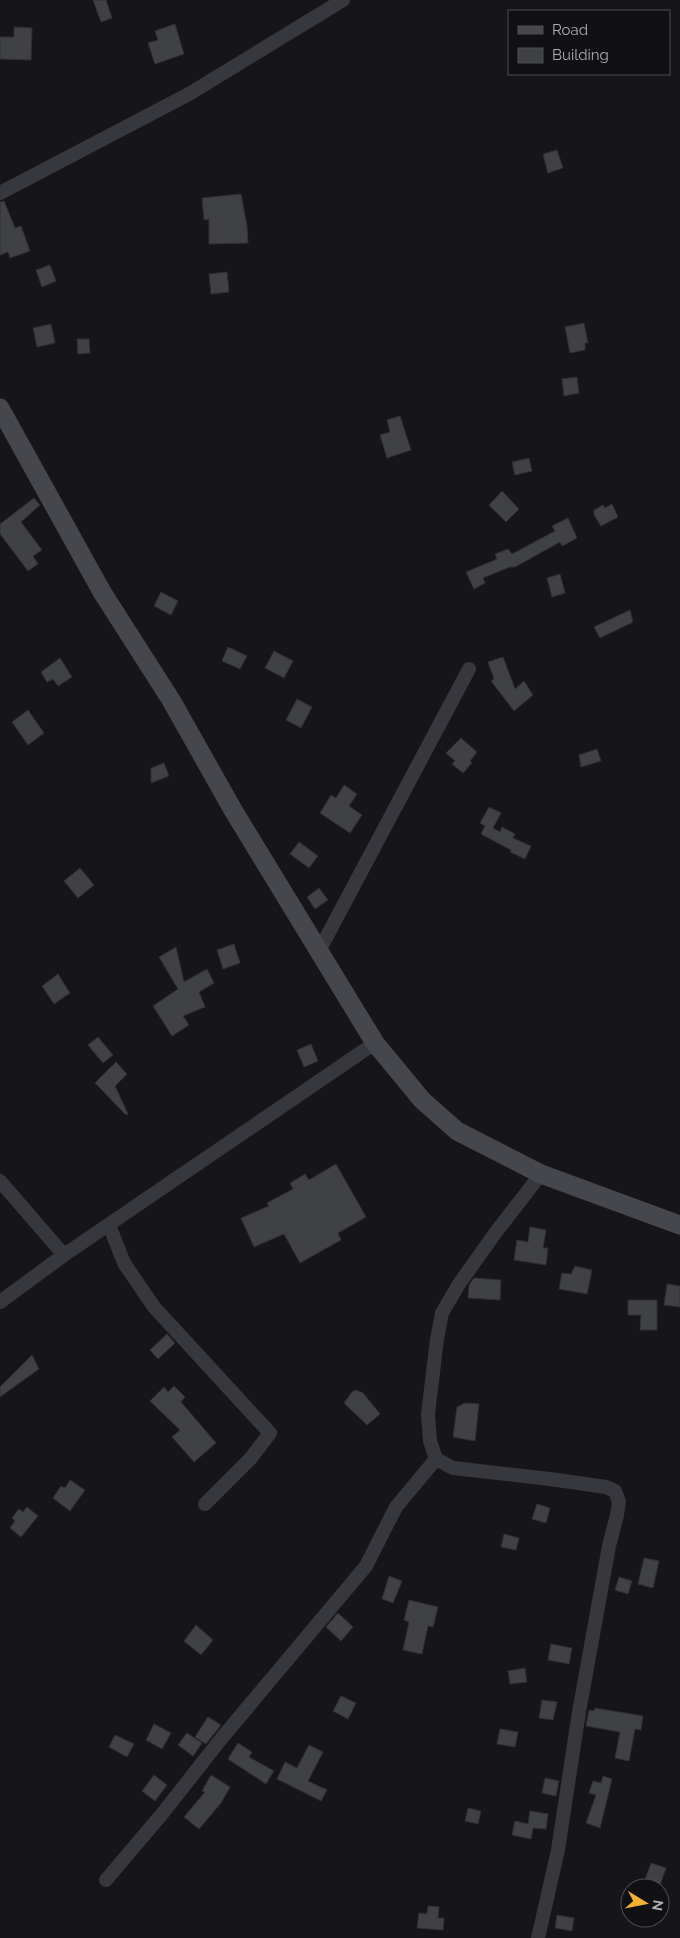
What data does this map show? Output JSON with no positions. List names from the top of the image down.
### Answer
{
  "legend": ["Road", "Building"],
  "north": "right"
}
